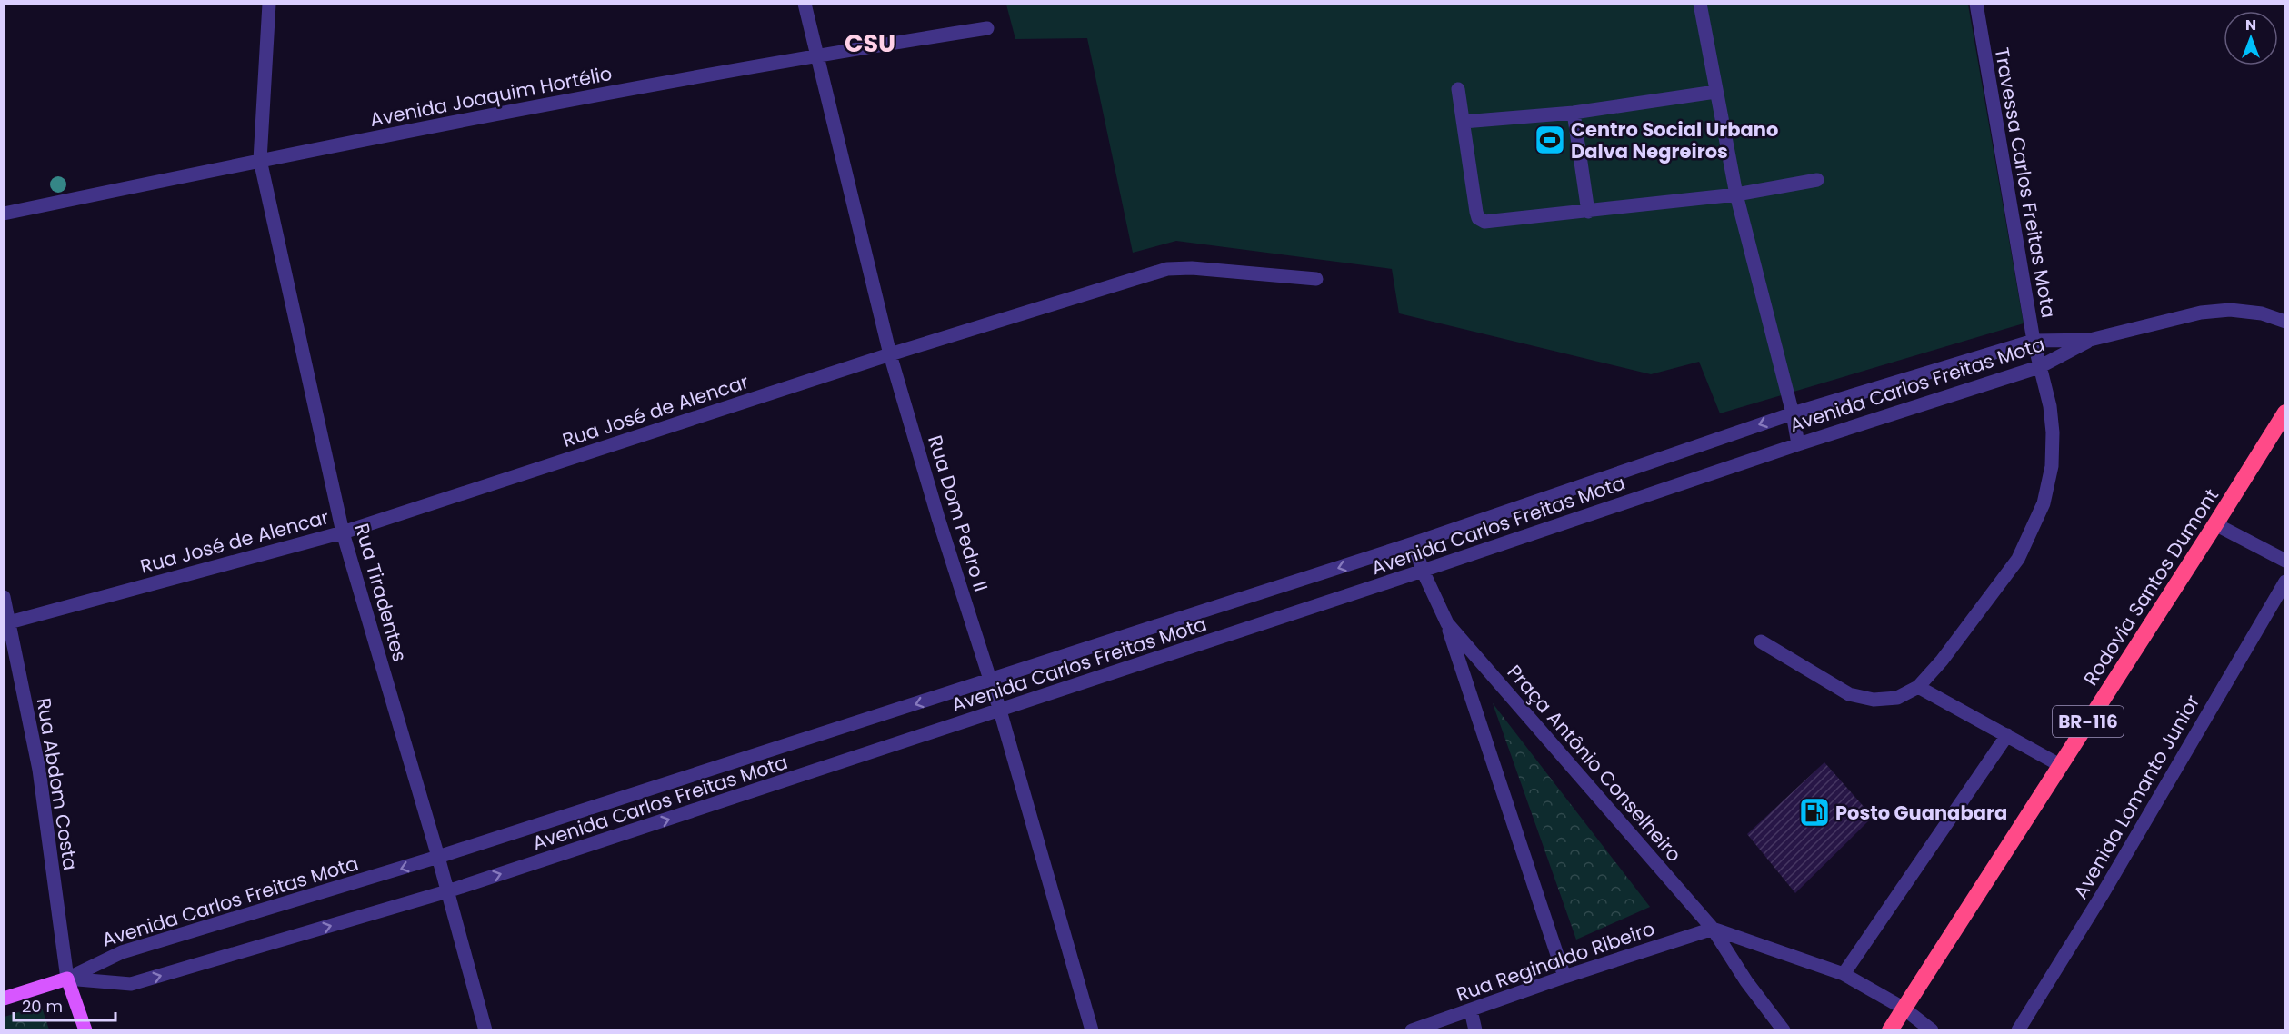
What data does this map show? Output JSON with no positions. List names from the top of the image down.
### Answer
{
  "streets": {
    "highway": ["Rodovia Santos Dumont", "BR-116"],
    "street": [
      "Avenida Joaquim Hortélio",
      "Travessa Carlos Freitas Mota",
      "Avenida Carlos Freitas Mota",
      "Rua José de Alencar",
      "Rua Dom Pedro II",
      "Rua Tiradentes",
      "Praça Antônio Conselheiro",
      "Rua Abdom Costa",
      "Avenida Lomanto Junior",
      "Rua Reginaldo Ribeiro"
    ]
  },
  "crossings": [
    ["Avenida Joaquim Hortélio", "Rua Dom Pedro II"],
    ["Avenida Joaquim Hortélio", "Rua Tiradentes"],
    ["Travessa Carlos Freitas Mota", "Avenida Carlos Freitas Mota"],
    ["Avenida Carlos Freitas Mota", "Rua Dom Pedro II"],
    ["Avenida Carlos Freitas Mota", "Rua Tiradentes"],
    ["Avenida Carlos Freitas Mota", "Praça Antônio Conselheiro"],
    ["Avenida Carlos Freitas Mota", "Rua Abdom Costa"],
    ["Rua José de Alencar", "Rua Dom Pedro II"],
    ["Rua José de Alencar", "Rua Tiradentes"],
    ["Rua José de Alencar", "Rua Abdom Costa"],
    ["Praça Antônio Conselheiro", "Rua Reginaldo Ribeiro"]
  ],
  "districts": ["CSU"],
  "places": {
    "sports": ["Centro Social Urbano Dalva Negreiros"],
    "fuel station": ["Posto Guanabara"]
  },
  "scale_bar": "20 m",
  "north": "top"
}
